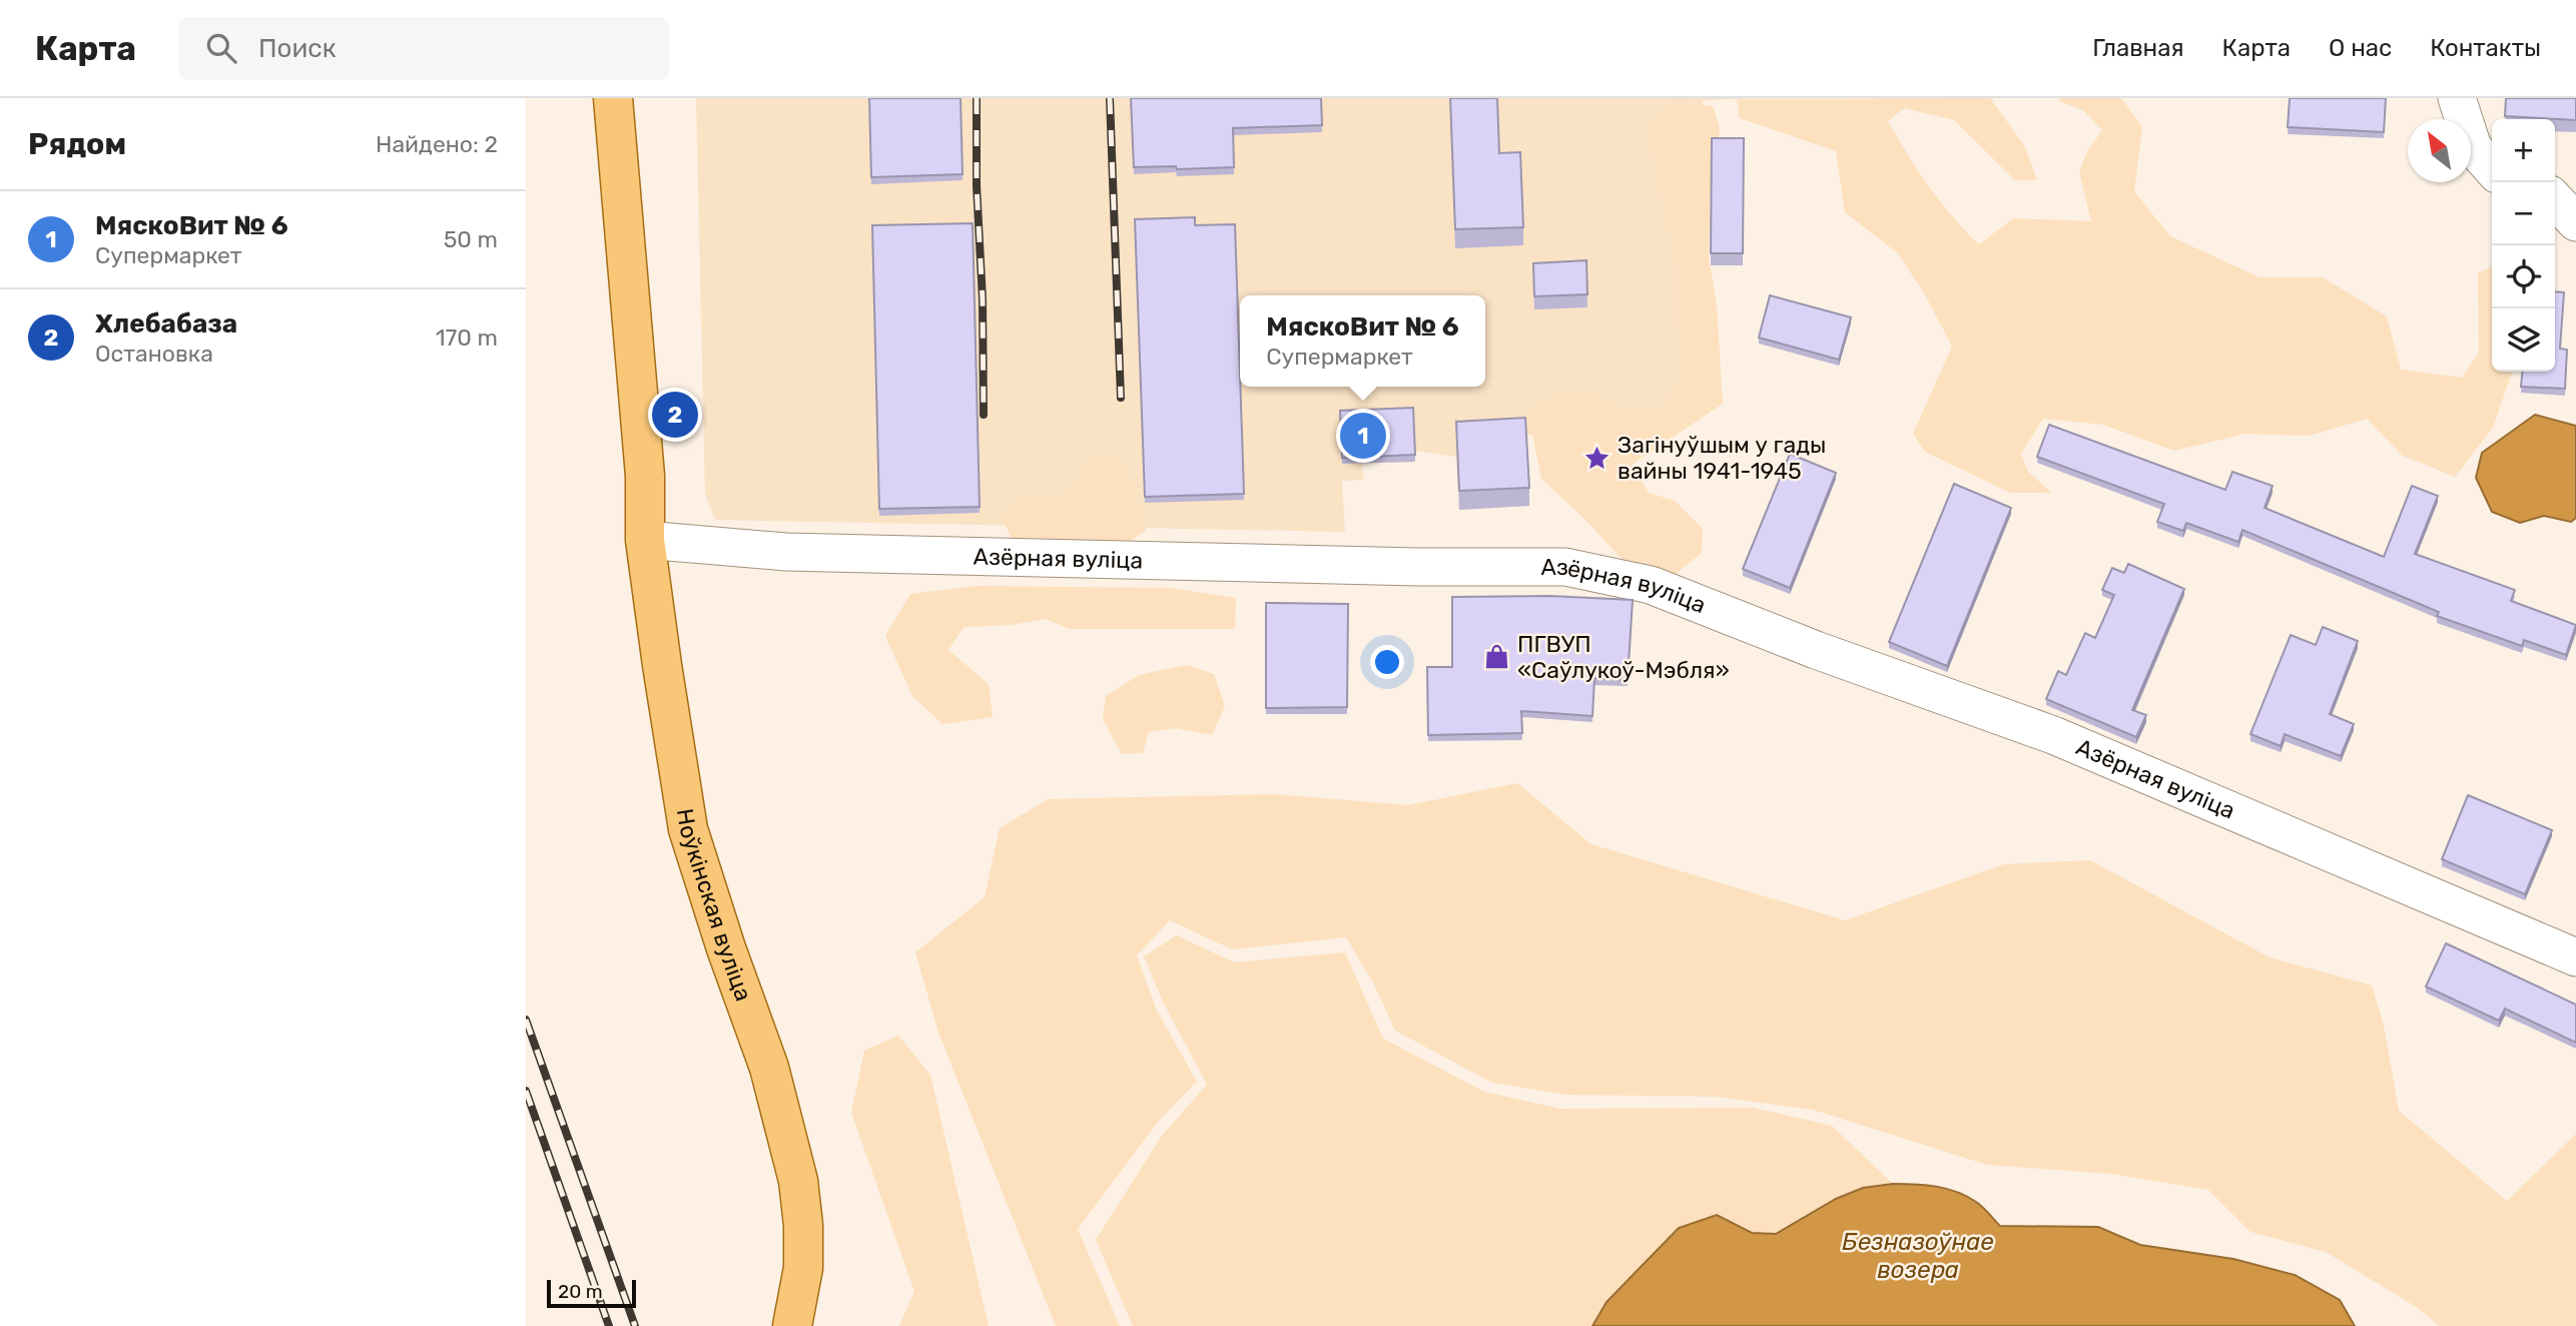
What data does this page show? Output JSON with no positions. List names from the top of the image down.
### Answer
{
  "streets": {
    "main road": ["Ноўкінская вуліца"],
    "street": ["Азёрная вуліца"]
  },
  "crossings": [
    ["Азёрная вуліца", "Ноўкінская вуліца"]
  ],
  "water": ["Безназоўнае возера"],
  "places": {
    "place": ["Загінуўшым у гады вайны 1941-1945"],
    "shop": ["ПГВУП «Саўлукоў-Мэбля»"]
  },
  "scale_bar": "20 m",
  "north": "top left",
  "page": {
    "header": "Карта",
    "search": "Поиск",
    "nav": [
      "Главная",
      "Карта",
      "О нас",
      "Контакты"
    ],
    "heading": ["Рядом", "Найдено: 2"],
    "map_buttons": ["+", "−"],
    "list": [
      {
        "mark": "1",
        "name": "МяскоВит № 6",
        "note": "Супермаркет",
        "value": "50 m"
      },
      {
        "mark": "2",
        "name": "Хлебабаза",
        "note": "Остановка",
        "value": "170 m"
      }
    ],
    "popup": ["МяскоВит № 6", "Супермаркет"],
    "pins": ["2", "1"],
    "scale": "20 m"
  }
}
